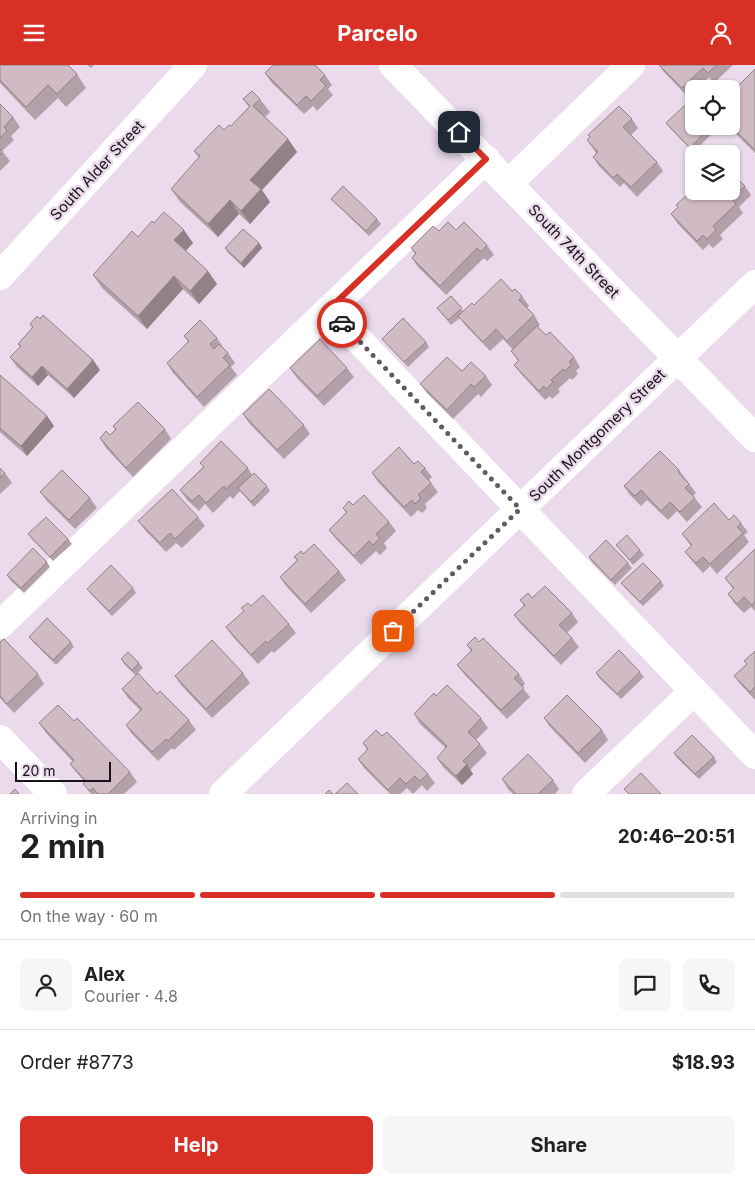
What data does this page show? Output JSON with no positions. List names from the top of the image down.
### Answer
{
  "streets": {
    "street": ["South Alder Street", "South 74th Street", "South Montgomery Street"]
  },
  "crossings": [
    ["South 74th Street", "South Montgomery Street"]
  ],
  "scale_bar": "20 m",
  "page": {
    "header": "Parcelo",
    "scale": "20 m",
    "heading": ["2 min", "Arriving in", "20:46–20:51"],
    "panel": [
      "Alex",
      "Courier · 4.8",
      "Order #8773",
      "$18.93"
    ],
    "bar": "On the way · 60 m",
    "buttons": ["Help", "Share"]
  }
}
